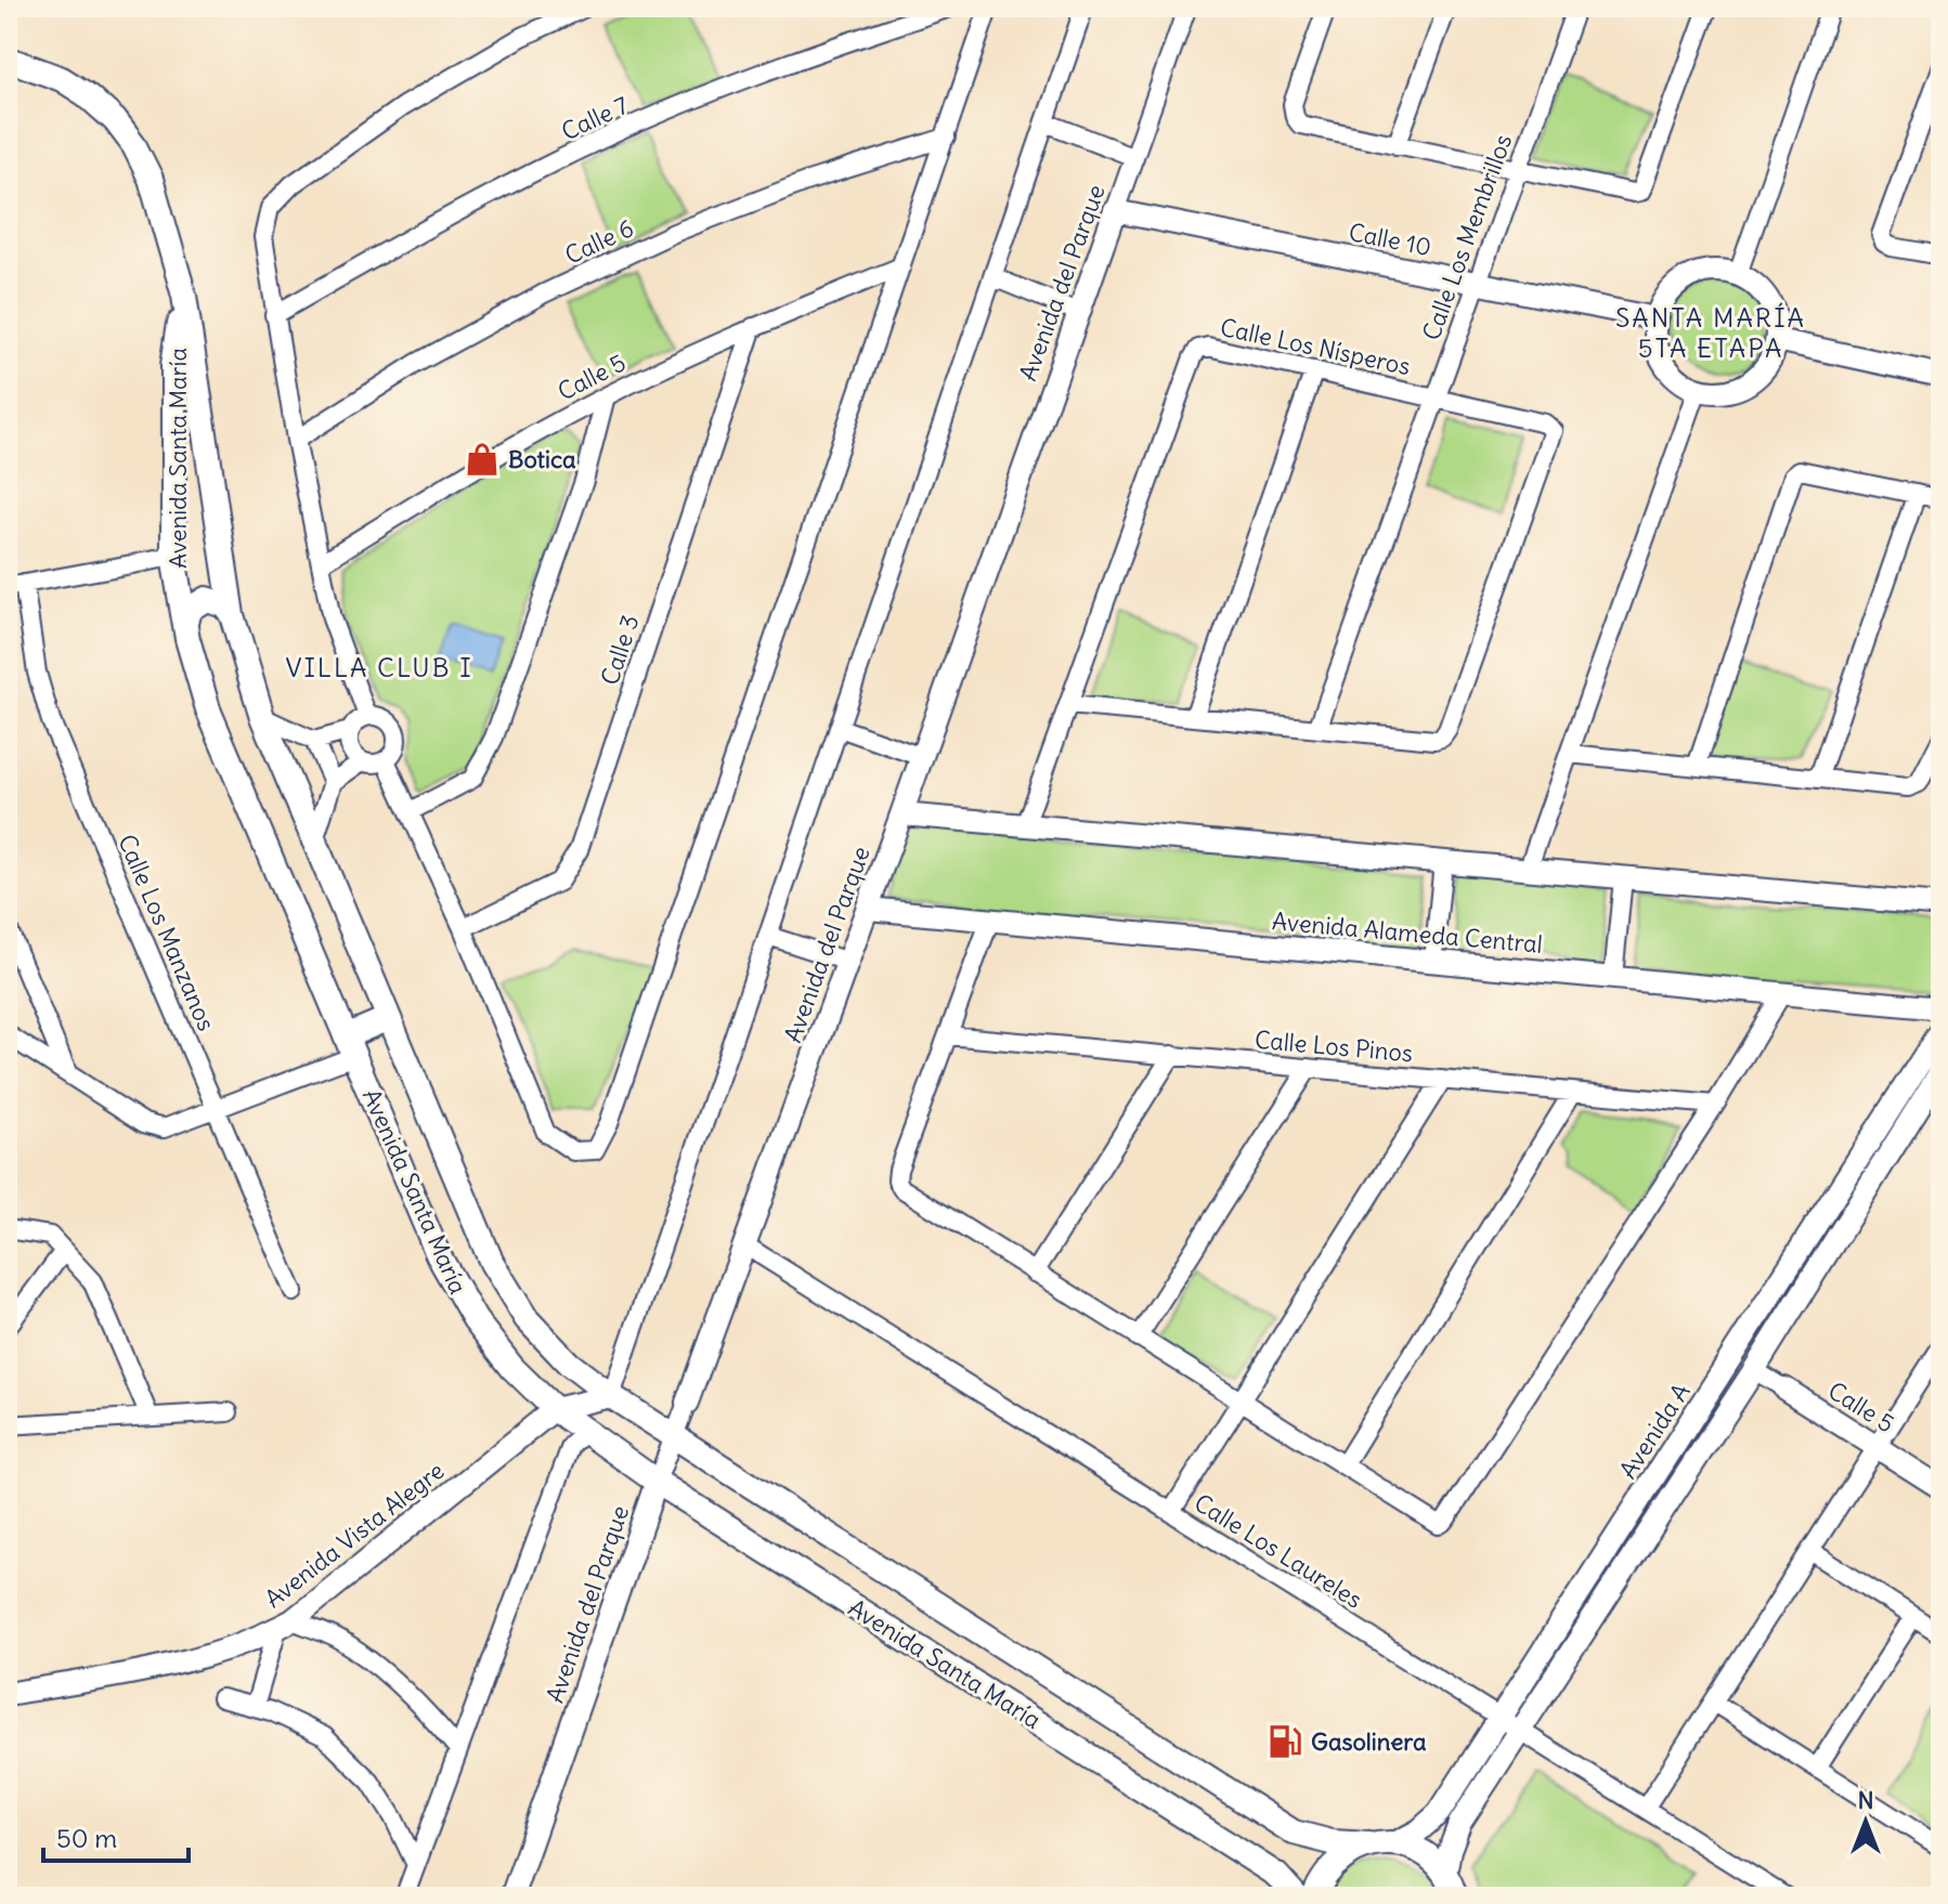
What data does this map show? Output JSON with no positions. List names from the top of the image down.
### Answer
{
  "streets": {
    "main road": ["Avenida Santa María"],
    "street": [
      "Calle 7",
      "Calle Los Membrillos",
      "Calle 10",
      "Calle 6",
      "Avenida del Parque",
      "Calle Los Nísperos",
      "Calle 5",
      "Calle 3",
      "Calle Los Manzanos",
      "Avenida Alameda Central",
      "Calle Los Pinos",
      "Avenida A",
      "Avenida Vista Alegre",
      "Calle Los Laureles"
    ]
  },
  "crossings": [
    ["Calle Los Membrillos", "Calle 10"],
    ["Calle Los Membrillos", "Calle Los Nísperos"],
    ["Calle 10", "Avenida del Parque"],
    ["Avenida del Parque", "Avenida Santa María"],
    ["Avenida del Parque", "Avenida Alameda Central"],
    ["Avenida del Parque", "Calle Los Laureles"],
    ["Calle 5", "Calle 3"],
    ["Avenida Santa María", "Avenida A"],
    ["Avenida Santa María", "Avenida Vista Alegre"],
    ["Avenida A", "Calle Los Laureles"]
  ],
  "districts": ["SANTA MARÍA 5TA ETAPA", "VILLA CLUB I"],
  "places": {
    "shop": ["Botica"],
    "fuel station": ["Gasolinera"]
  },
  "scale_bar": "50 m",
  "north": "top"
}
